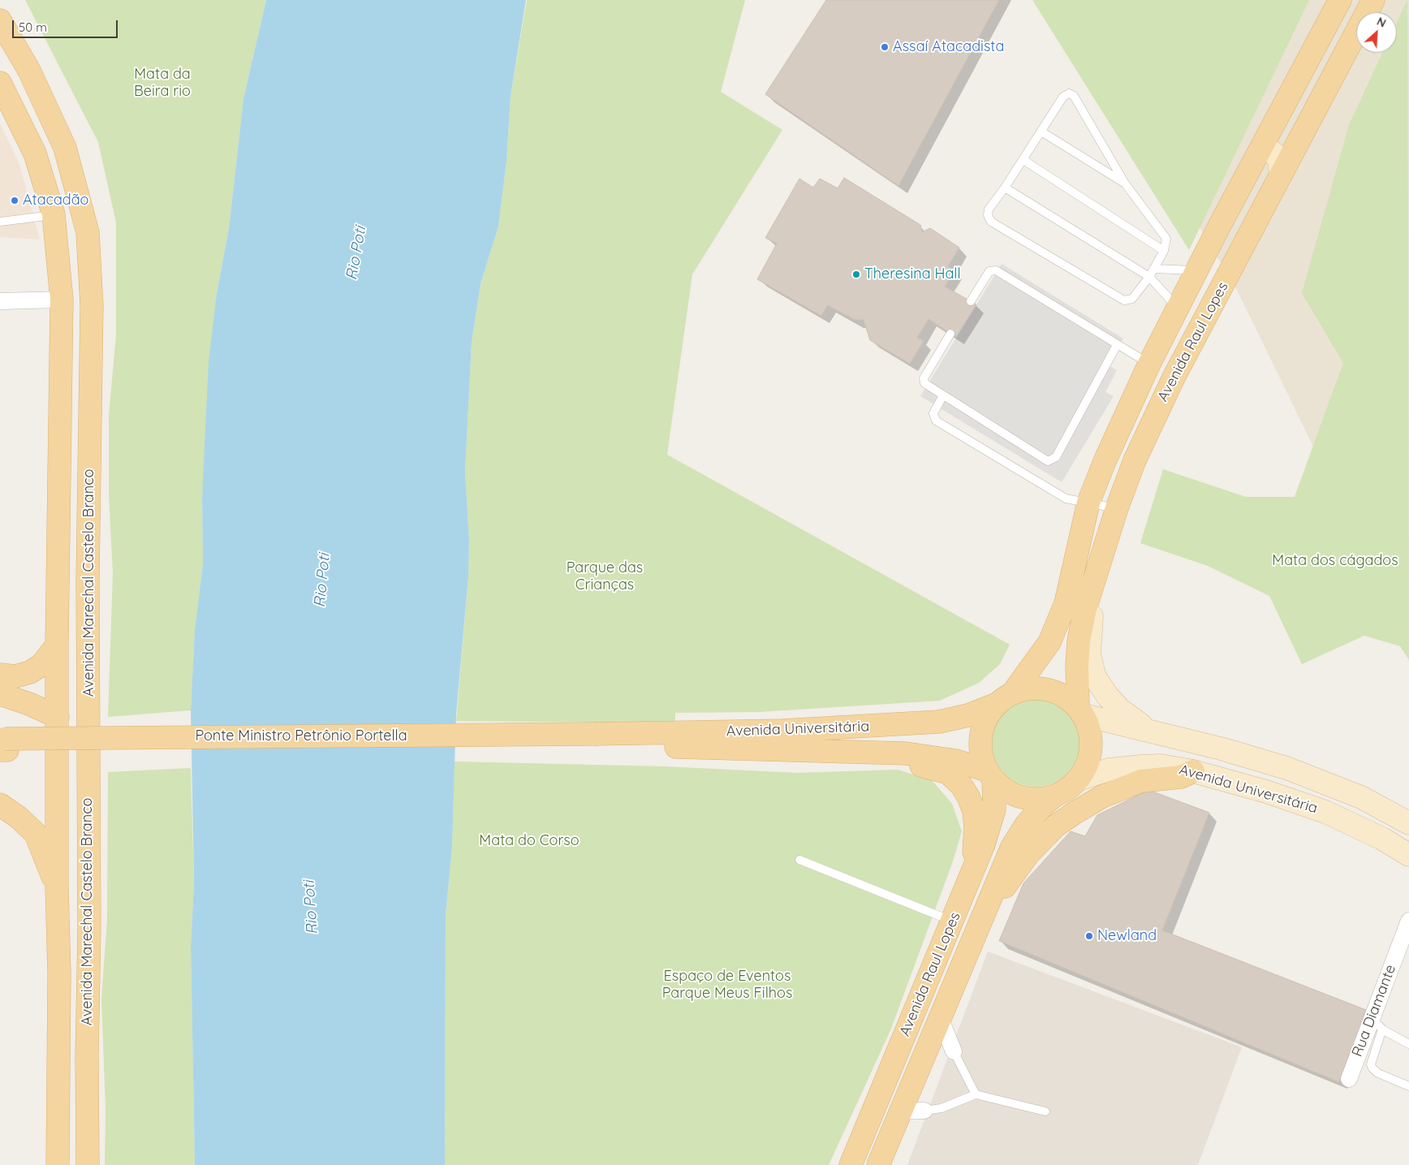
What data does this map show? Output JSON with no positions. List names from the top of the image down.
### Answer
{
  "streets": {
    "main road": [
      "Avenida Raul Lopes",
      "Avenida Marechal Castelo Branco",
      "Avenida Universitária",
      "Ponte Ministro Petrônio Portella"
    ],
    "street": ["Rua Diamante"]
  },
  "crossings": [
    ["Avenida Raul Lopes", "Avenida Universitária"],
    ["Avenida Universitária", "Ponte Ministro Petrônio Portella"]
  ],
  "water": ["Rio Poti"],
  "parks": [
    "Mata da Beira rio",
    "Mata dos cágados",
    "Parque das Crianças",
    "Mata do Corso",
    "Espaço de Eventos Parque Meus Filhos"
  ],
  "places": [
    "Assaí Atacadista",
    "Atacadão",
    "Theresina Hall",
    "Newland"
  ],
  "scale_bar": "50 m",
  "north": "top right"
}
